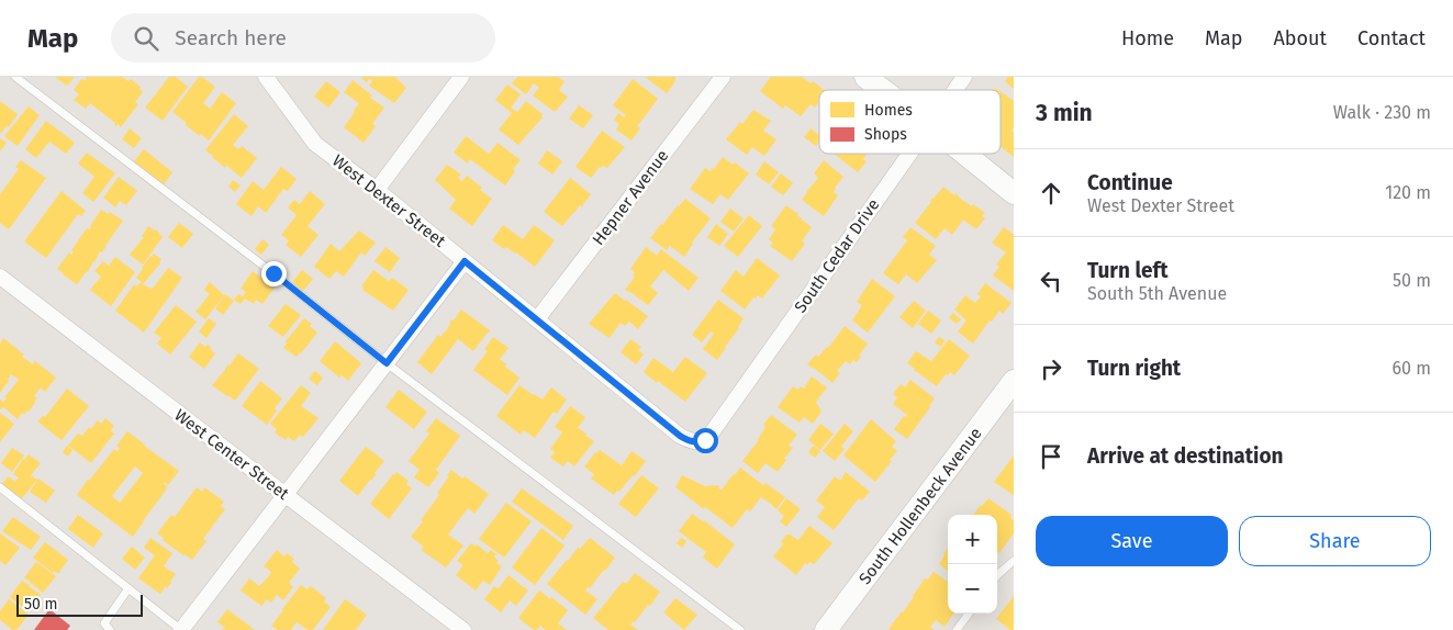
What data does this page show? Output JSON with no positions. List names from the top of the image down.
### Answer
{
  "streets": {
    "street": [
      "Hepner Avenue",
      "West Dexter Street",
      "South Cedar Drive",
      "West Center Street",
      "South Hollenbeck Avenue"
    ]
  },
  "crossings": [
    ["Hepner Avenue", "West Dexter Street"],
    ["West Dexter Street", "South Cedar Drive"]
  ],
  "legend": ["Homes", "Shops"],
  "scale_bar": "50 m",
  "page": {
    "header": "Map",
    "search": "Search here",
    "nav": [
      "Home",
      "Map",
      "About",
      "Contact"
    ],
    "heading": ["3 min", "Walk · 230 m"],
    "list": [
      ["Continue", "West Dexter Street", "120 m"],
      ["Turn left", "South 5th Avenue", "50 m"],
      ["Turn right", "60 m"],
      "Arrive at destination"
    ],
    "buttons": ["Save", "Share"],
    "map_buttons": ["+", "−"],
    "scale": "50 m"
  }
}
